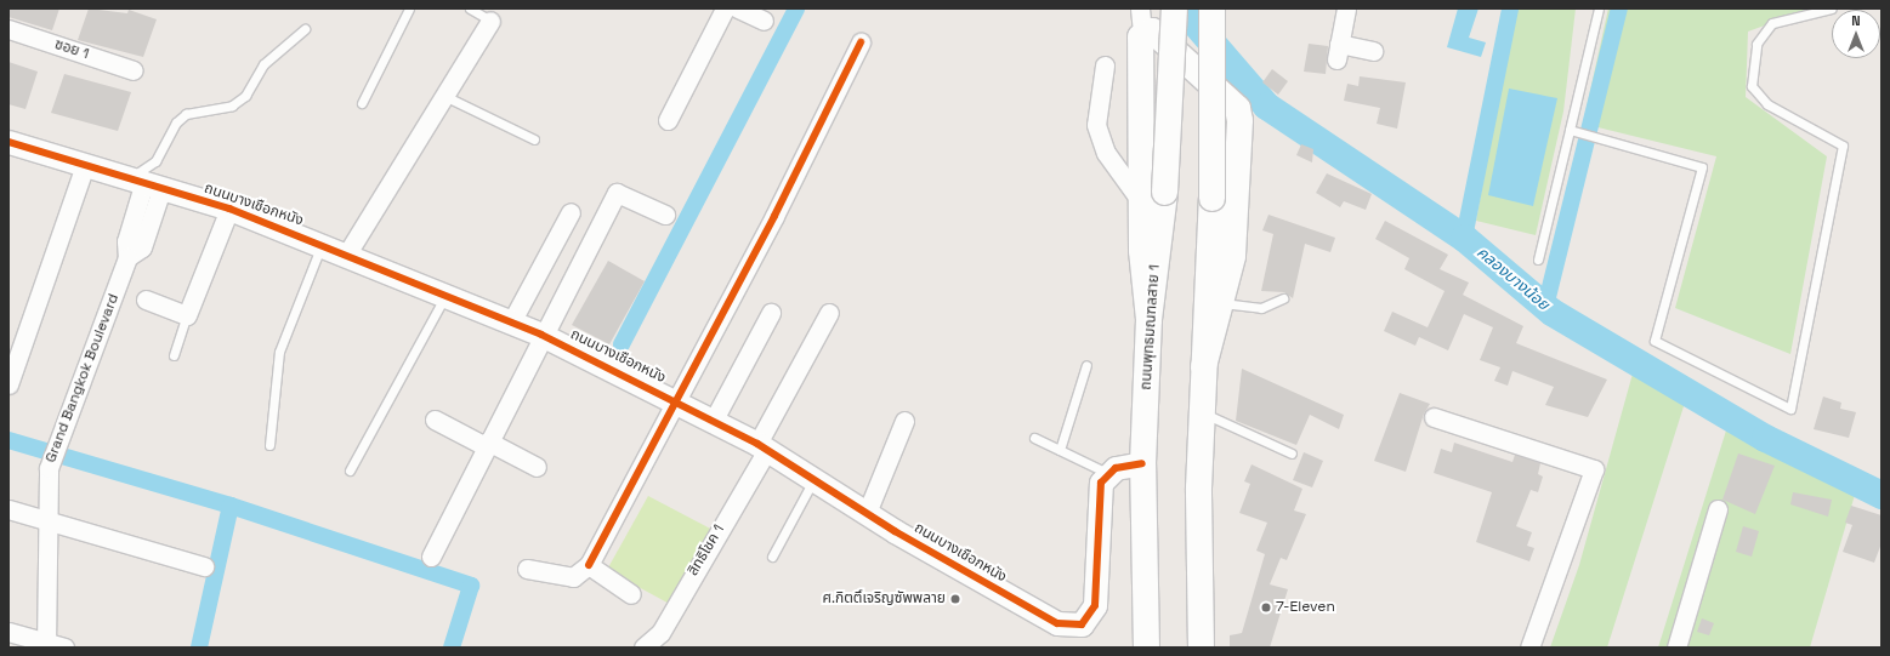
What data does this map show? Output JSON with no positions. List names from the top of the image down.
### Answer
{
  "streets": {
    "main road": ["ถนนพุทธมณฑลสาย 1"],
    "street": [
      "ซอย 1",
      "ถนนบางเชือกหนัง",
      "Grand Bangkok Boulevard",
      "สิทธิโชค 1"
    ]
  },
  "crossings": [
    ["ถนนบางเชือกหนัง", "Grand Bangkok Boulevard"],
    ["ถนนบางเชือกหนัง", "สิทธิโชค 1"]
  ],
  "water": ["คลองบางน้อย"],
  "places": ["ศ.กิตติ์เจริญซัพพลาย", "7-Eleven"],
  "north": "top"
}
